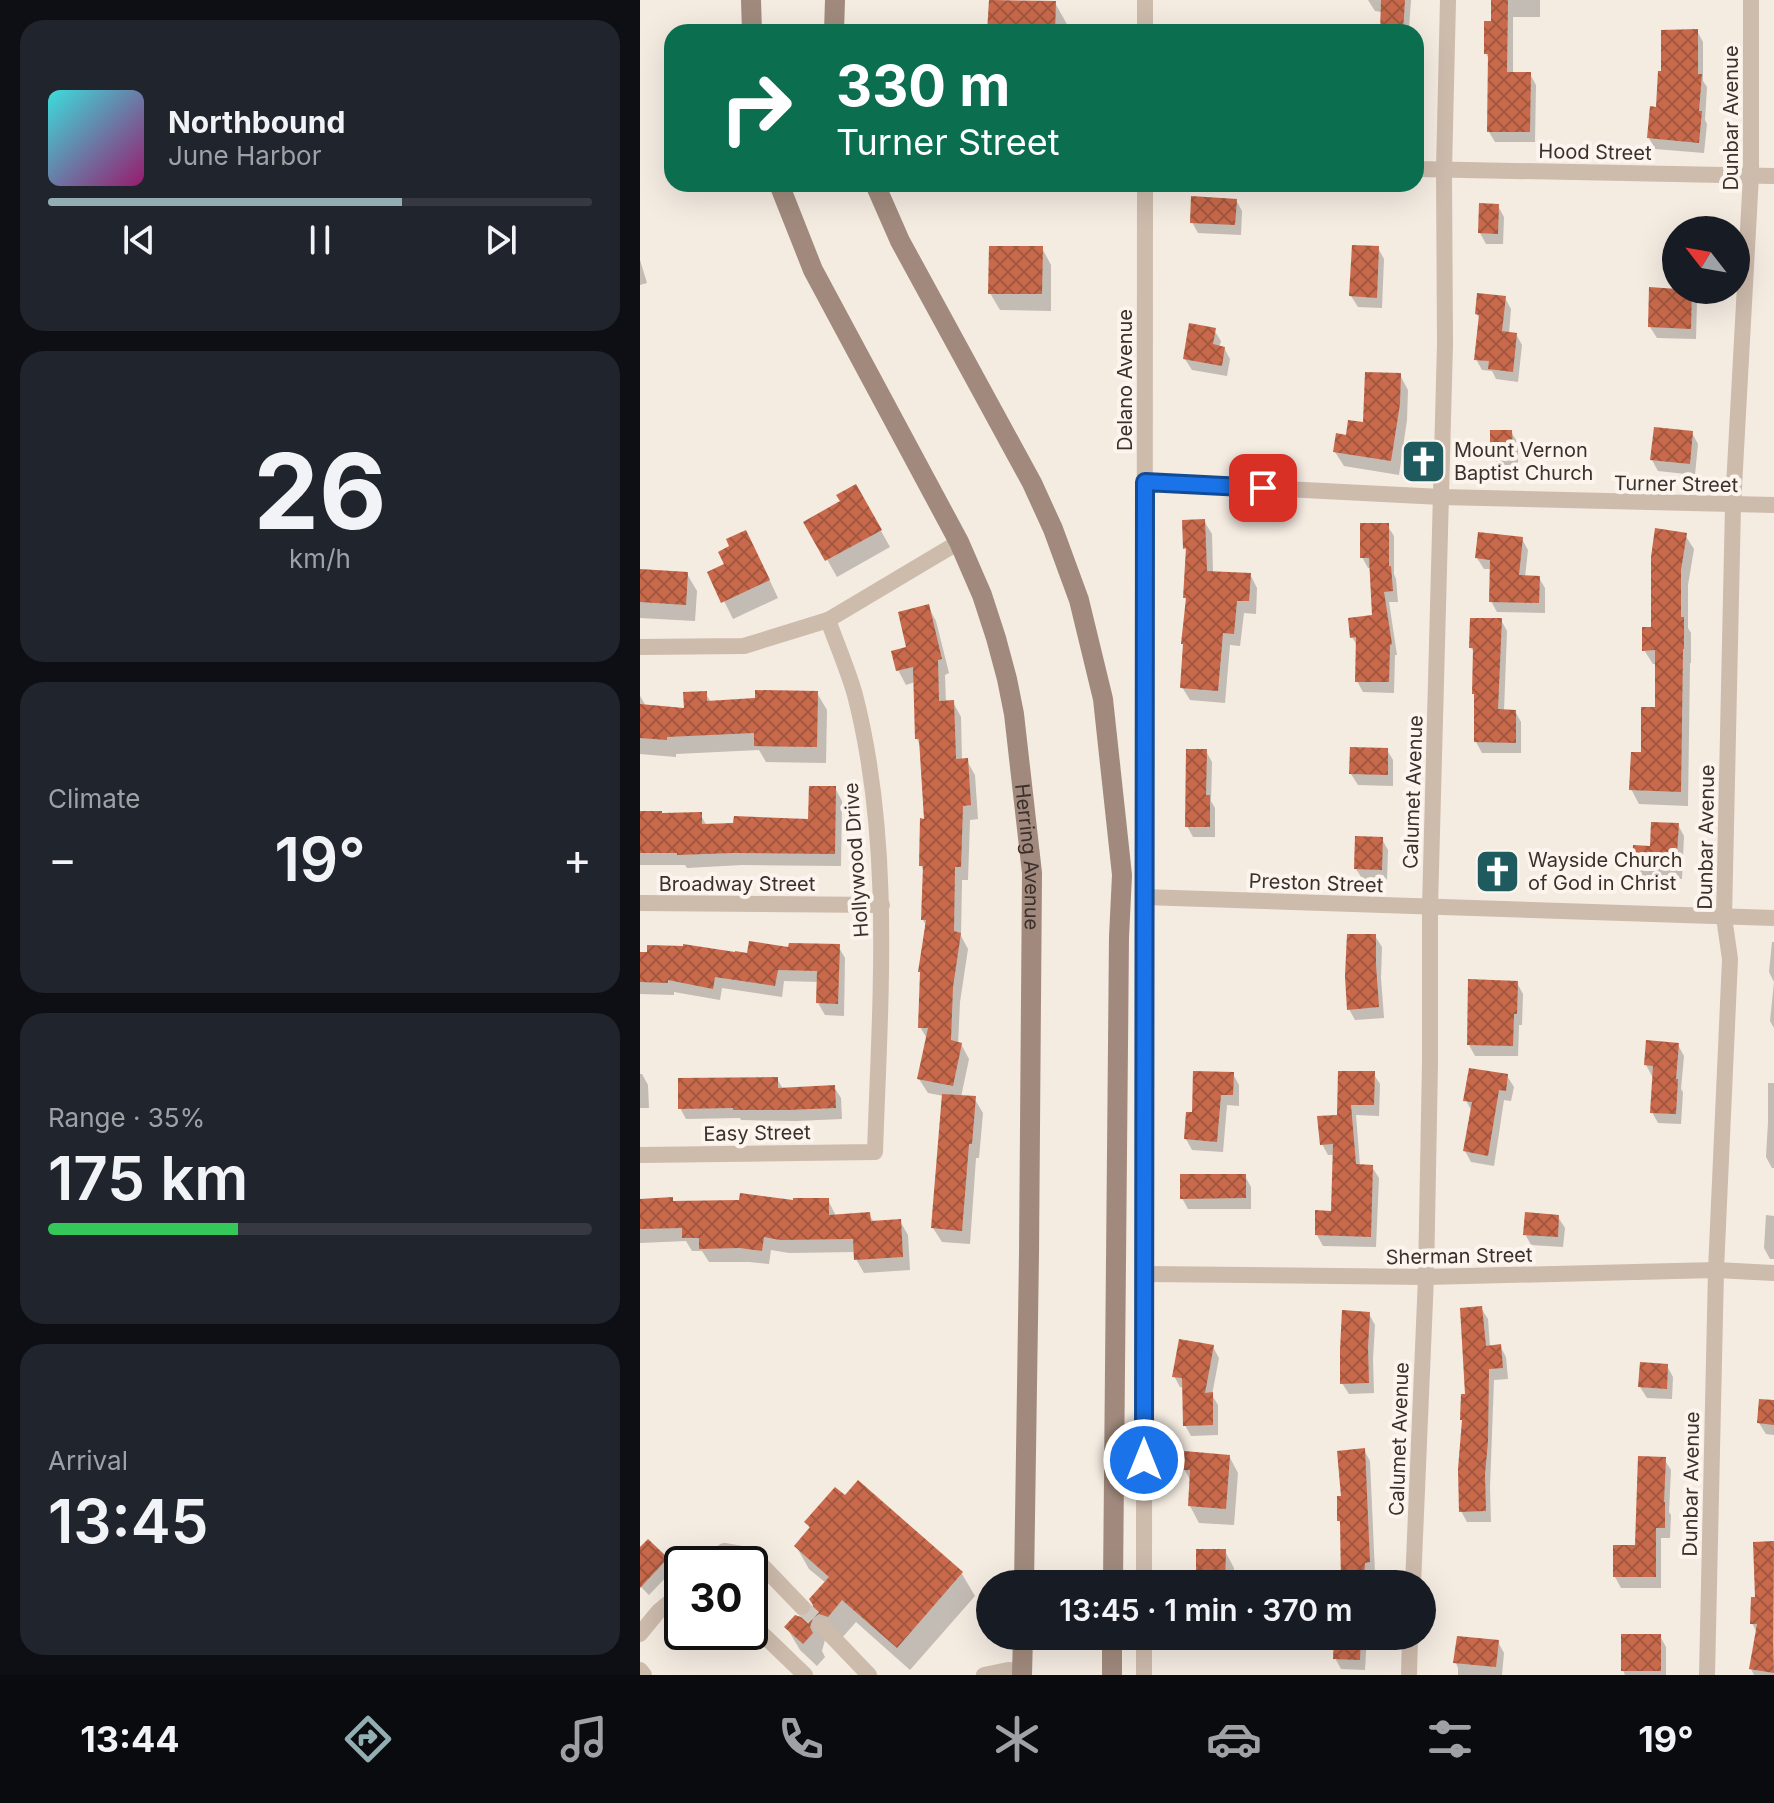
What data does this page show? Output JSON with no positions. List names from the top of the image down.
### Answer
{
  "streets": {
    "main road": ["Herring Avenue"],
    "street": [
      "Dunbar Avenue",
      "Hood Street",
      "Delano Avenue",
      "Turner Street",
      "Calumet Avenue",
      "Hollywood Drive",
      "Preston Street",
      "Broadway Street",
      "Easy Street",
      "Sherman Street"
    ]
  },
  "crossings": [
    ["Dunbar Avenue", "Hood Street"],
    ["Dunbar Avenue", "Turner Street"],
    ["Dunbar Avenue", "Preston Street"],
    ["Dunbar Avenue", "Sherman Street"],
    ["Hood Street", "Calumet Avenue"],
    ["Delano Avenue", "Turner Street"],
    ["Delano Avenue", "Preston Street"],
    ["Delano Avenue", "Sherman Street"],
    ["Turner Street", "Calumet Avenue"],
    ["Calumet Avenue", "Preston Street"],
    ["Calumet Avenue", "Sherman Street"],
    ["Hollywood Drive", "Broadway Street"],
    ["Hollywood Drive", "Easy Street"]
  ],
  "places": {
    "church": ["Mount Vernon Baptist Church", "Wayside Church of God in Christ"]
  },
  "north": "top left",
  "page": {
    "turn": ["330 m", "Turner Street"],
    "song": ["Northbound", "June Harbor"],
    "tile": [
      ["26", "km/h"],
      "Climate",
      ["Range · 35%", "175 km"],
      ["Arrival", "13:45"]
    ],
    "heat": ["−", "19°", "+"],
    "limit": "30",
    "trip": "13:45 · 1 min · 370 m",
    "tabs": ["13:44", "19°"]
  }
}
